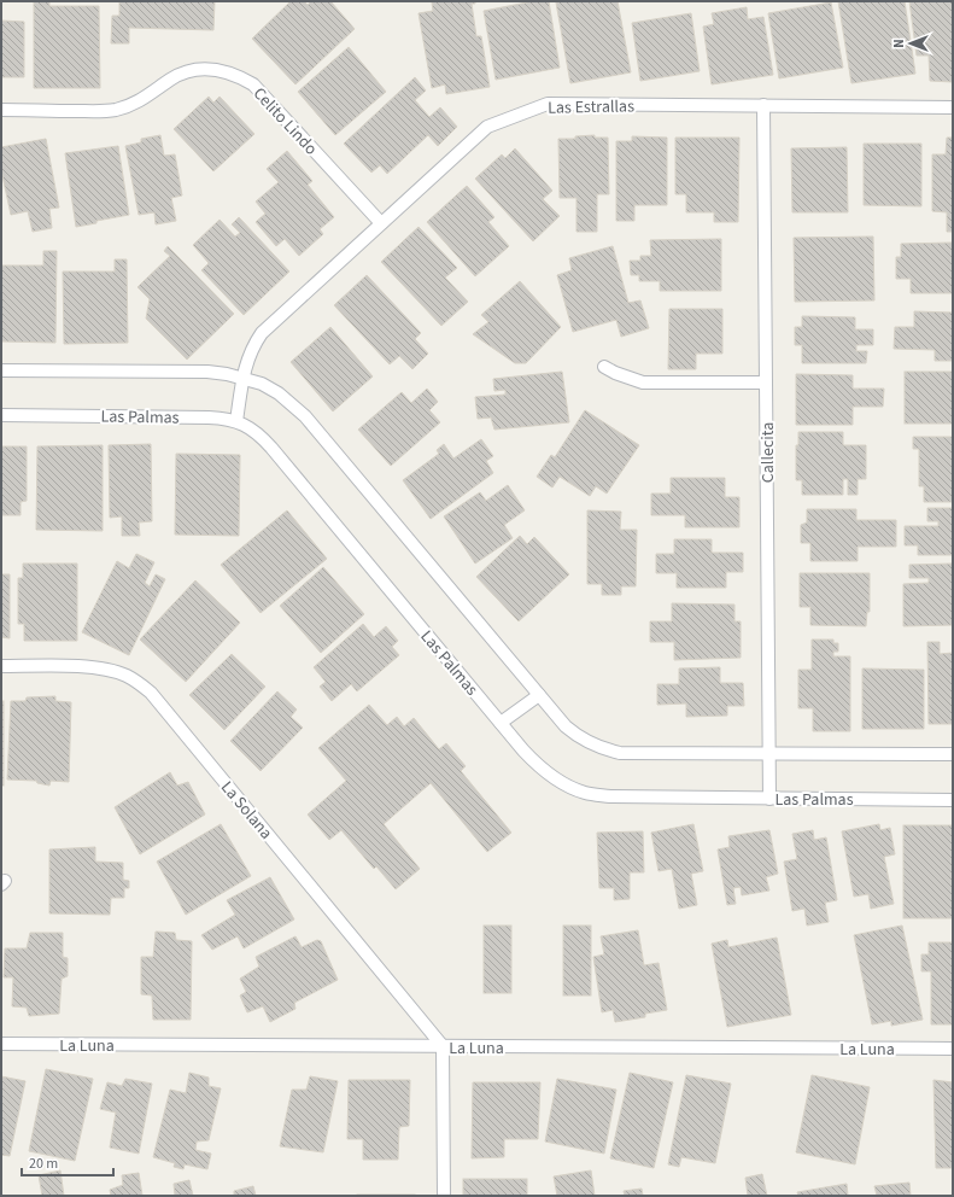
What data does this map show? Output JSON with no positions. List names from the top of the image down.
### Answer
{
  "streets": {
    "lane": [
      "Las Estrallas",
      "Celito Lindo",
      "Las Palmas",
      "Callecita",
      "La Solana",
      "La Luna"
    ]
  },
  "crossings": [
    ["Las Estrallas", "Celito Lindo"],
    ["Las Estrallas", "Las Palmas"],
    ["Las Estrallas", "Callecita"],
    ["Las Palmas", "Callecita"],
    ["La Solana", "La Luna"]
  ],
  "scale_bar": "20 m",
  "north": "left"
}
